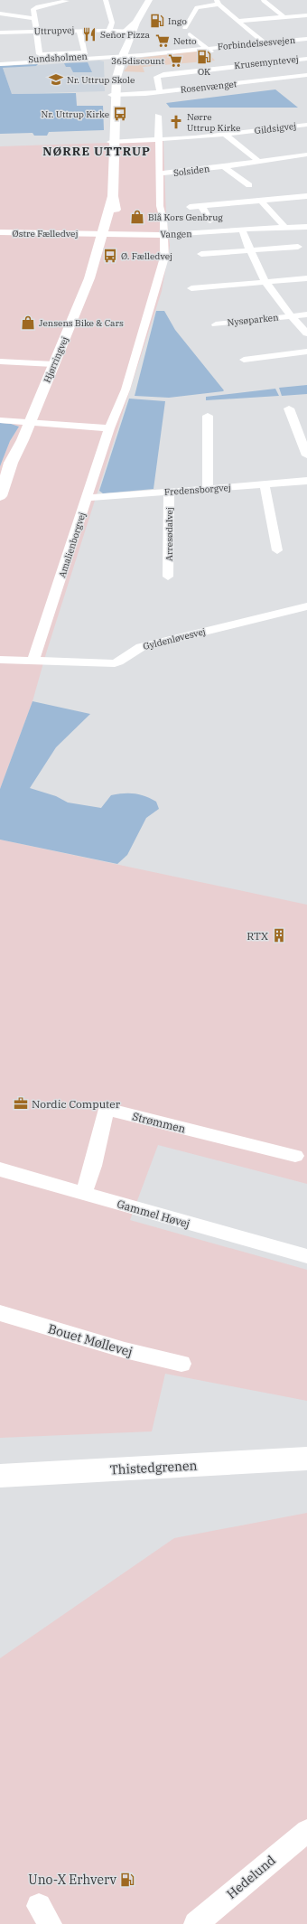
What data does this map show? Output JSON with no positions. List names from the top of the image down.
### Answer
{
  "streets": {
    "main road": ["Hjørringvej", "Thistedgrenen"],
    "street": [
      "Uttrupvej",
      "Forbindelsesvejen",
      "Sundsholmen",
      "Krusemyntevej",
      "Rosenvænget",
      "Gildsigvej",
      "Solsiden",
      "Østre Fælledvej",
      "Vangen",
      "Nysøparken",
      "Fredensborgvej",
      "Arresødalvej",
      "Amalienborgvej",
      "Gyldenløvesvej",
      "Strømmen",
      "Gammel Høvej",
      "Bouet Møllevej",
      "Hedelund"
    ]
  },
  "crossings": [
    ["Uttrupvej", "Hjørringvej"],
    ["Forbindelsesvejen", "Sundsholmen"],
    ["Forbindelsesvejen", "Krusemyntevej"],
    ["Forbindelsesvejen", "Hjørringvej"],
    ["Sundsholmen", "Hjørringvej"],
    ["Krusemyntevej", "Rosenvænget"],
    ["Rosenvænget", "Hjørringvej"],
    ["Gildsigvej", "Amalienborgvej"],
    ["Solsiden", "Amalienborgvej"],
    ["Østre Fælledvej", "Vangen"],
    ["Østre Fælledvej", "Hjørringvej"],
    ["Vangen", "Nysøparken"],
    ["Vangen", "Hjørringvej"],
    ["Vangen", "Amalienborgvej"],
    ["Fredensborgvej", "Arresødalvej"],
    ["Fredensborgvej", "Amalienborgvej"],
    ["Amalienborgvej", "Gyldenløvesvej"],
    ["Strømmen", "Gammel Høvej"]
  ],
  "districts": ["NØRRE UTTRUP"],
  "places": {
    "fuel station": ["Ingo", "OK", "Uno-X Erhverv"],
    "restaurant": ["Señor Pizza"],
    "supermarket": ["Netto", "365discount"],
    "school or university": ["Nr. Uttrup Skole"],
    "bus stop": ["Nr. Uttrup Kirke", "Ø. Fælledvej"],
    "church": ["Nørre Uttrup Kirke"],
    "shop": ["Blå Kors Genbrug", "Jensens Bike & Cars"],
    "building": ["RTX"],
    "office": ["Nordic Computer"]
  }
}
